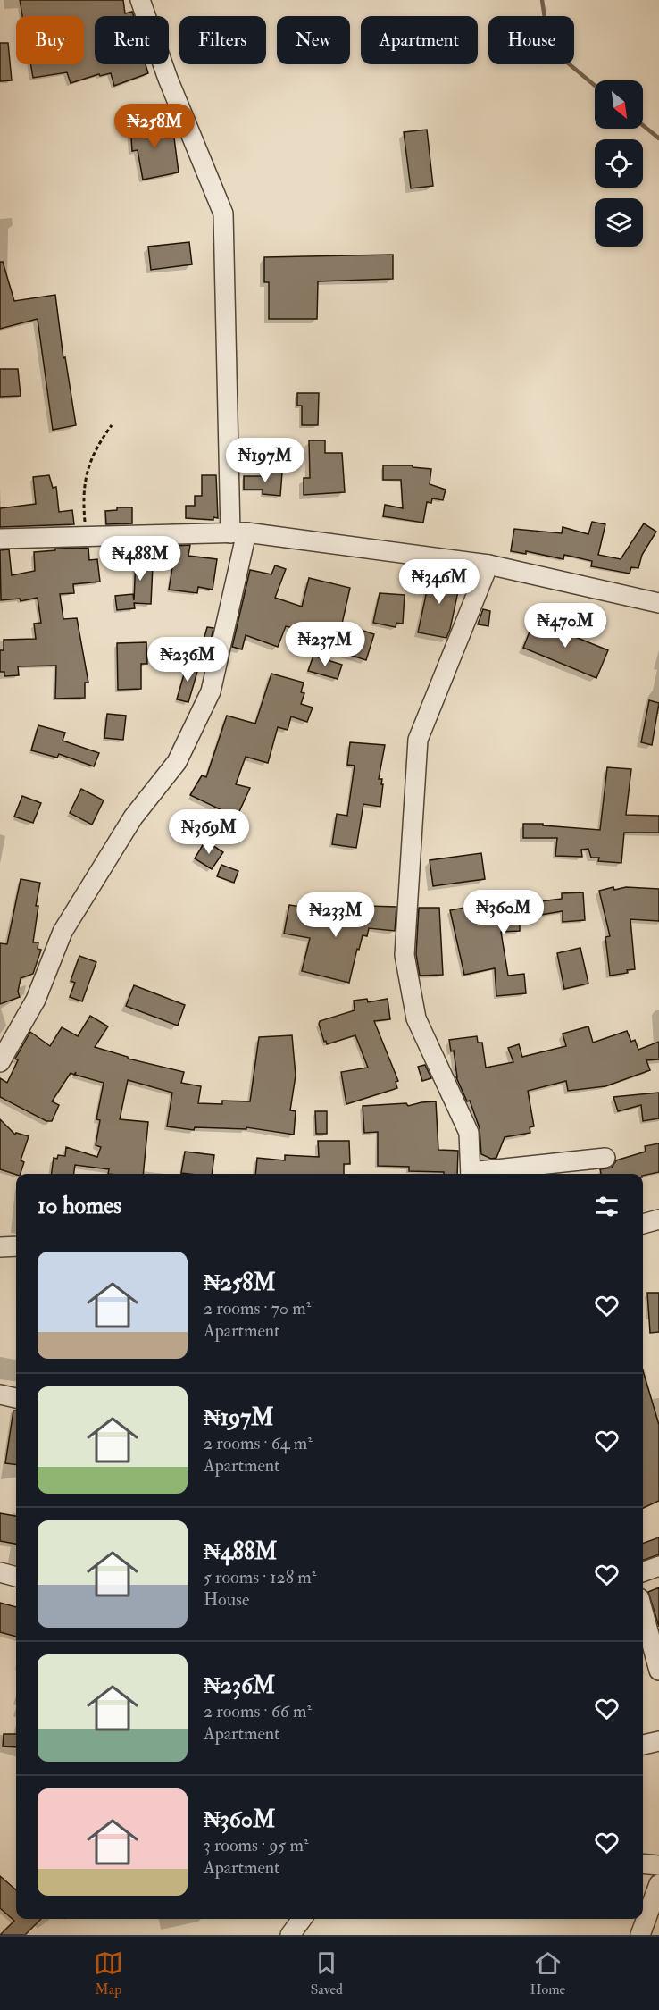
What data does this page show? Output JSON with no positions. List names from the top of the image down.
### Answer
{
  "north": "bottom right",
  "page": {
    "chip": [
      "Buy",
      "Rent",
      "Filters",
      "New",
      "Apartment",
      "House"
    ],
    "price": [
      "₦258M",
      "₦197M",
      "₦488M",
      "₦346M",
      "₦470M",
      "₦237M",
      "₦236M",
      "₦369M",
      "₦360M",
      "₦233M"
    ],
    "heading": "10 homes",
    "list": [
      {
        "name": "₦258M",
        "note": "2 rooms · 70 m² · Apartment"
      },
      {
        "name": "₦197M",
        "note": "2 rooms · 64 m² · Apartment"
      },
      {
        "name": "₦488M",
        "note": "5 rooms · 128 m² · House"
      },
      {
        "name": "₦236M",
        "note": "2 rooms · 66 m² · Apartment"
      },
      {
        "name": "₦360M",
        "note": "3 rooms · 95 m² · Apartment"
      }
    ],
    "tabs": ["Map", "Saved", "Home"]
  }
}
